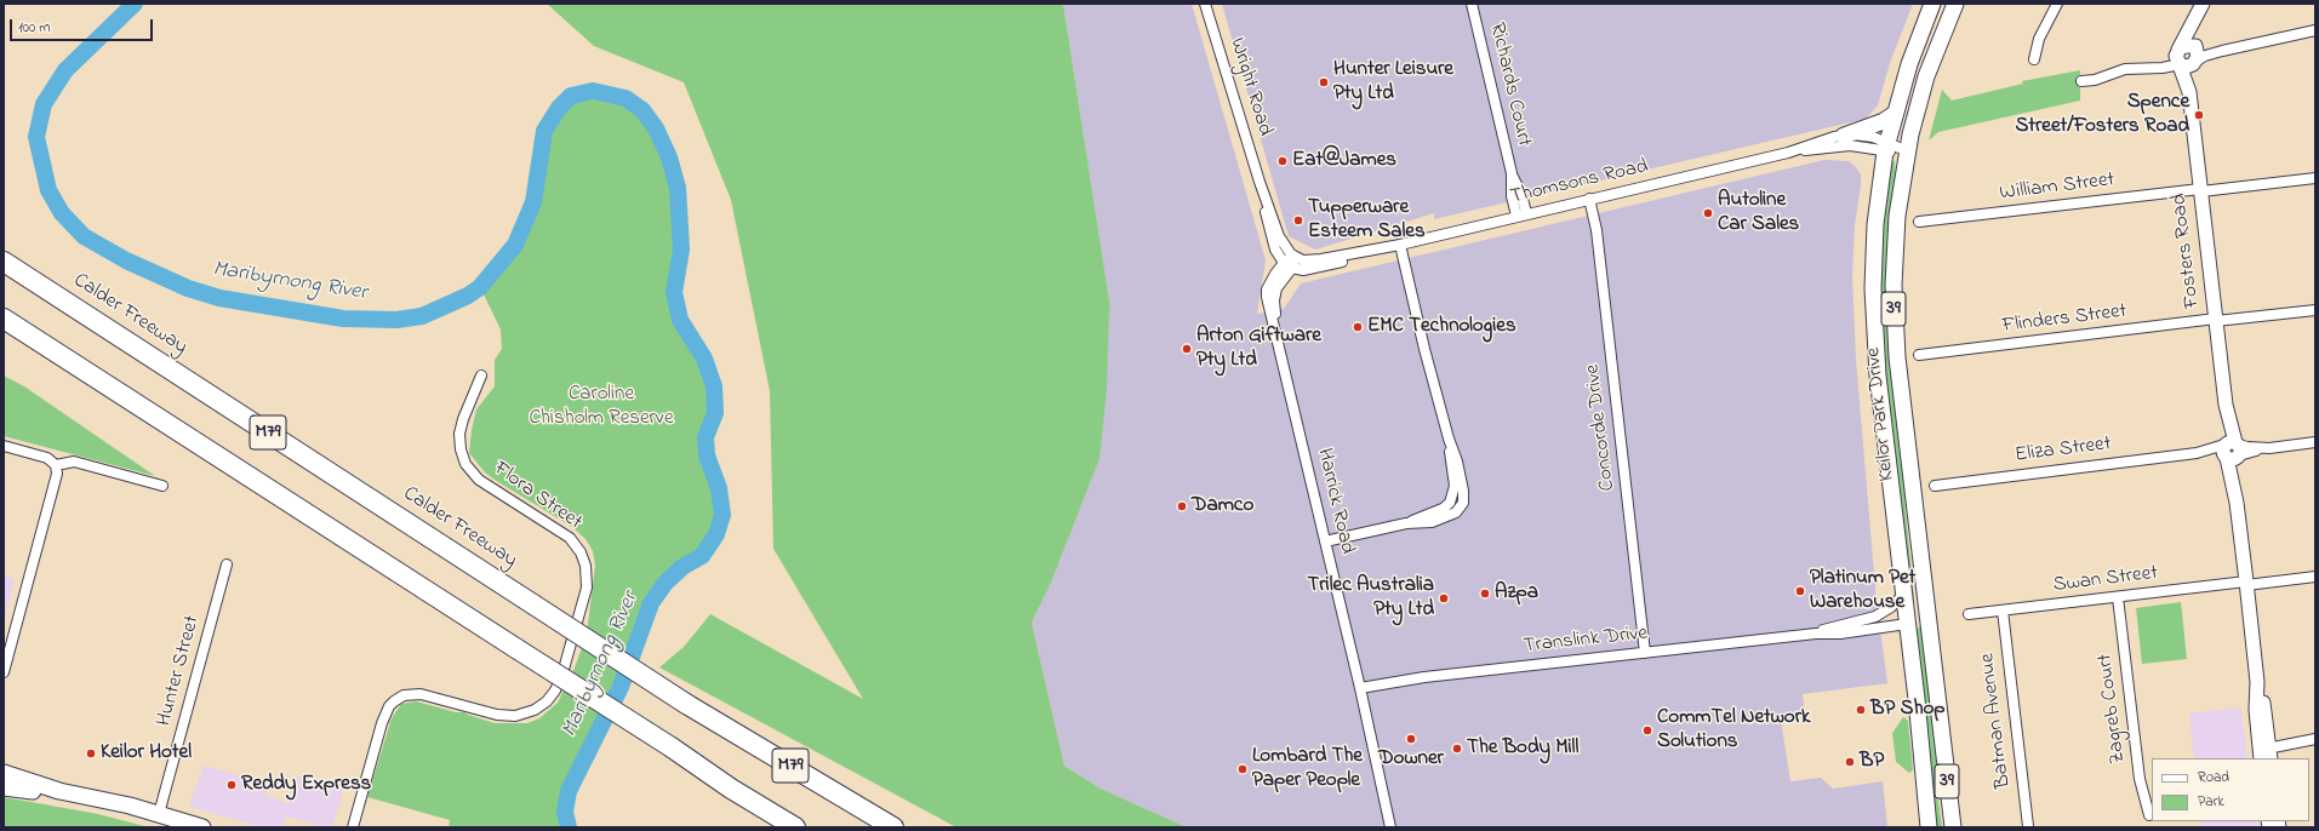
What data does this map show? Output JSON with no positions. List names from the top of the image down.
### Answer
{
  "streets": {
    "highway": ["Calder Freeway", "M79"],
    "main road": ["39", "Keilor Park Drive"],
    "street": [
      "Richards Court",
      "Wright Road",
      "Thomsons Road",
      "William Street",
      "Fosters Road",
      "Flinders Street",
      "Concorde Drive",
      "Eliza Street",
      "Flora Street",
      "Harrick Road",
      "Swan Street",
      "Translink Drive",
      "Hunter Street",
      "Zagreb Court",
      "Batman Avenue"
    ]
  },
  "crossings": [
    ["Richards Court", "Thomsons Road"],
    ["Wright Road", "Thomsons Road"],
    ["Wright Road", "Harrick Road"],
    ["Thomsons Road", "Keilor Park Drive"],
    ["Thomsons Road", "Concorde Drive"],
    ["Thomsons Road", "Harrick Road"],
    ["William Street", "Fosters Road"],
    ["Fosters Road", "Flinders Street"],
    ["Fosters Road", "Eliza Street"],
    ["Fosters Road", "Swan Street"],
    ["Keilor Park Drive", "Translink Drive"],
    ["Concorde Drive", "Translink Drive"],
    ["Harrick Road", "Translink Drive"],
    ["Swan Street", "Zagreb Court"],
    ["Swan Street", "Batman Avenue"]
  ],
  "water": ["Maribyrnong River"],
  "parks": ["Caroline Chisholm Reserve"],
  "places": [
    "Hunter Leisure Pty Ltd",
    "Spence Street/Fosters Road",
    "Eat@James",
    "Autoline Car Sales",
    "Tupperware Esteem Sales",
    "EMC Technologies",
    "Arton Giftware Pty Ltd",
    "Damco",
    "Platinum Pet Warehouse",
    "Azpa",
    "Trilec Australia Pty Ltd",
    "BP Shop",
    "CommTel Network Solutions",
    "Downer",
    "The Body Mill",
    "Keilor Hotel",
    "BP",
    "Lombard The Paper People",
    "Reddy Express"
  ],
  "legend": ["Road", "Park"],
  "scale_bar": "100 m"
}
